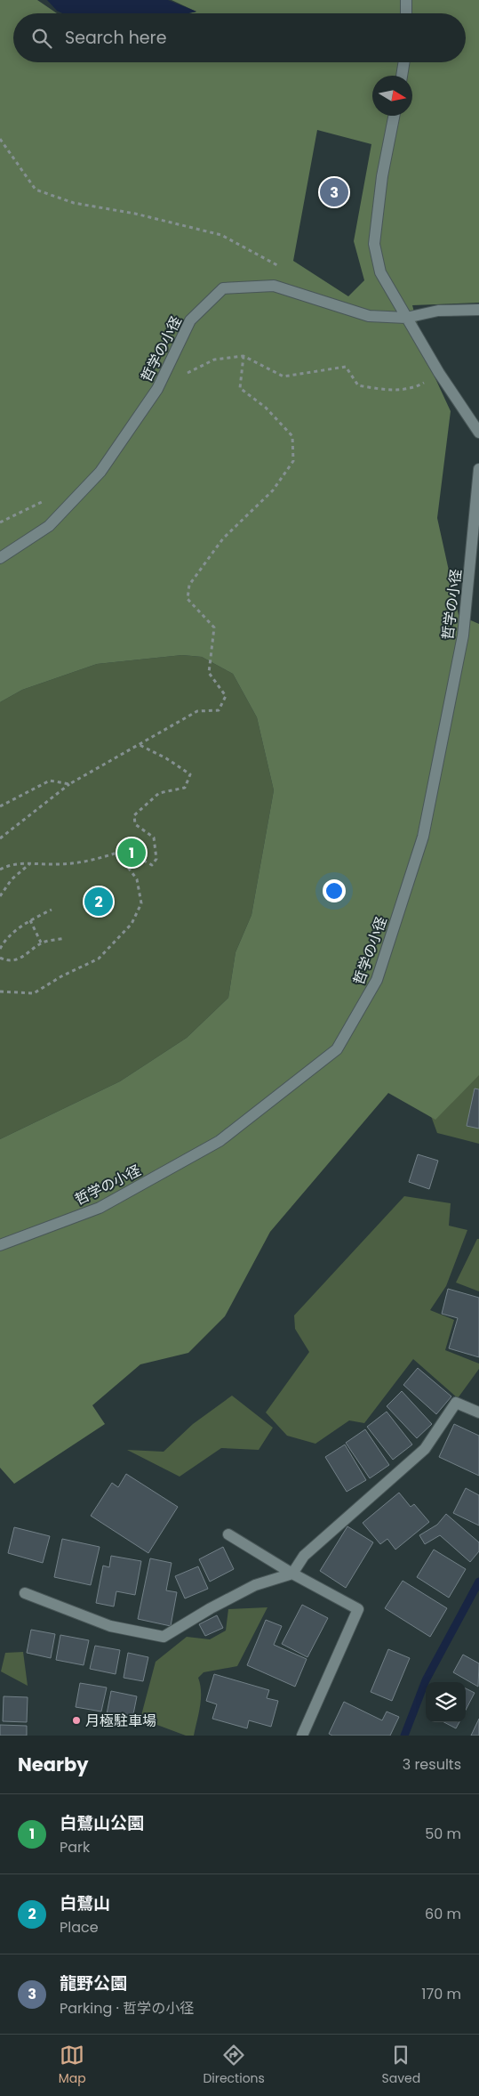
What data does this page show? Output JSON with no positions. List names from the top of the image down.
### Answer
{
  "streets": {
    "street": ["哲学の小径"]
  },
  "places": ["月極駐車場"],
  "north": "right",
  "page": {
    "search": "Search here",
    "pins": ["3", "1", "2"],
    "heading": ["Nearby", "3 results"],
    "list": [
      {
        "mark": "1",
        "name": "白鷺山公園",
        "note": "Park",
        "value": "50 m"
      },
      {
        "mark": "2",
        "name": "白鷺山",
        "note": "Place",
        "value": "60 m"
      },
      {
        "mark": "3",
        "name": "龍野公園",
        "note": "Parking · 哲学の小径",
        "value": "170 m"
      }
    ],
    "nav": ["Map", "Directions", "Saved"]
  }
}
